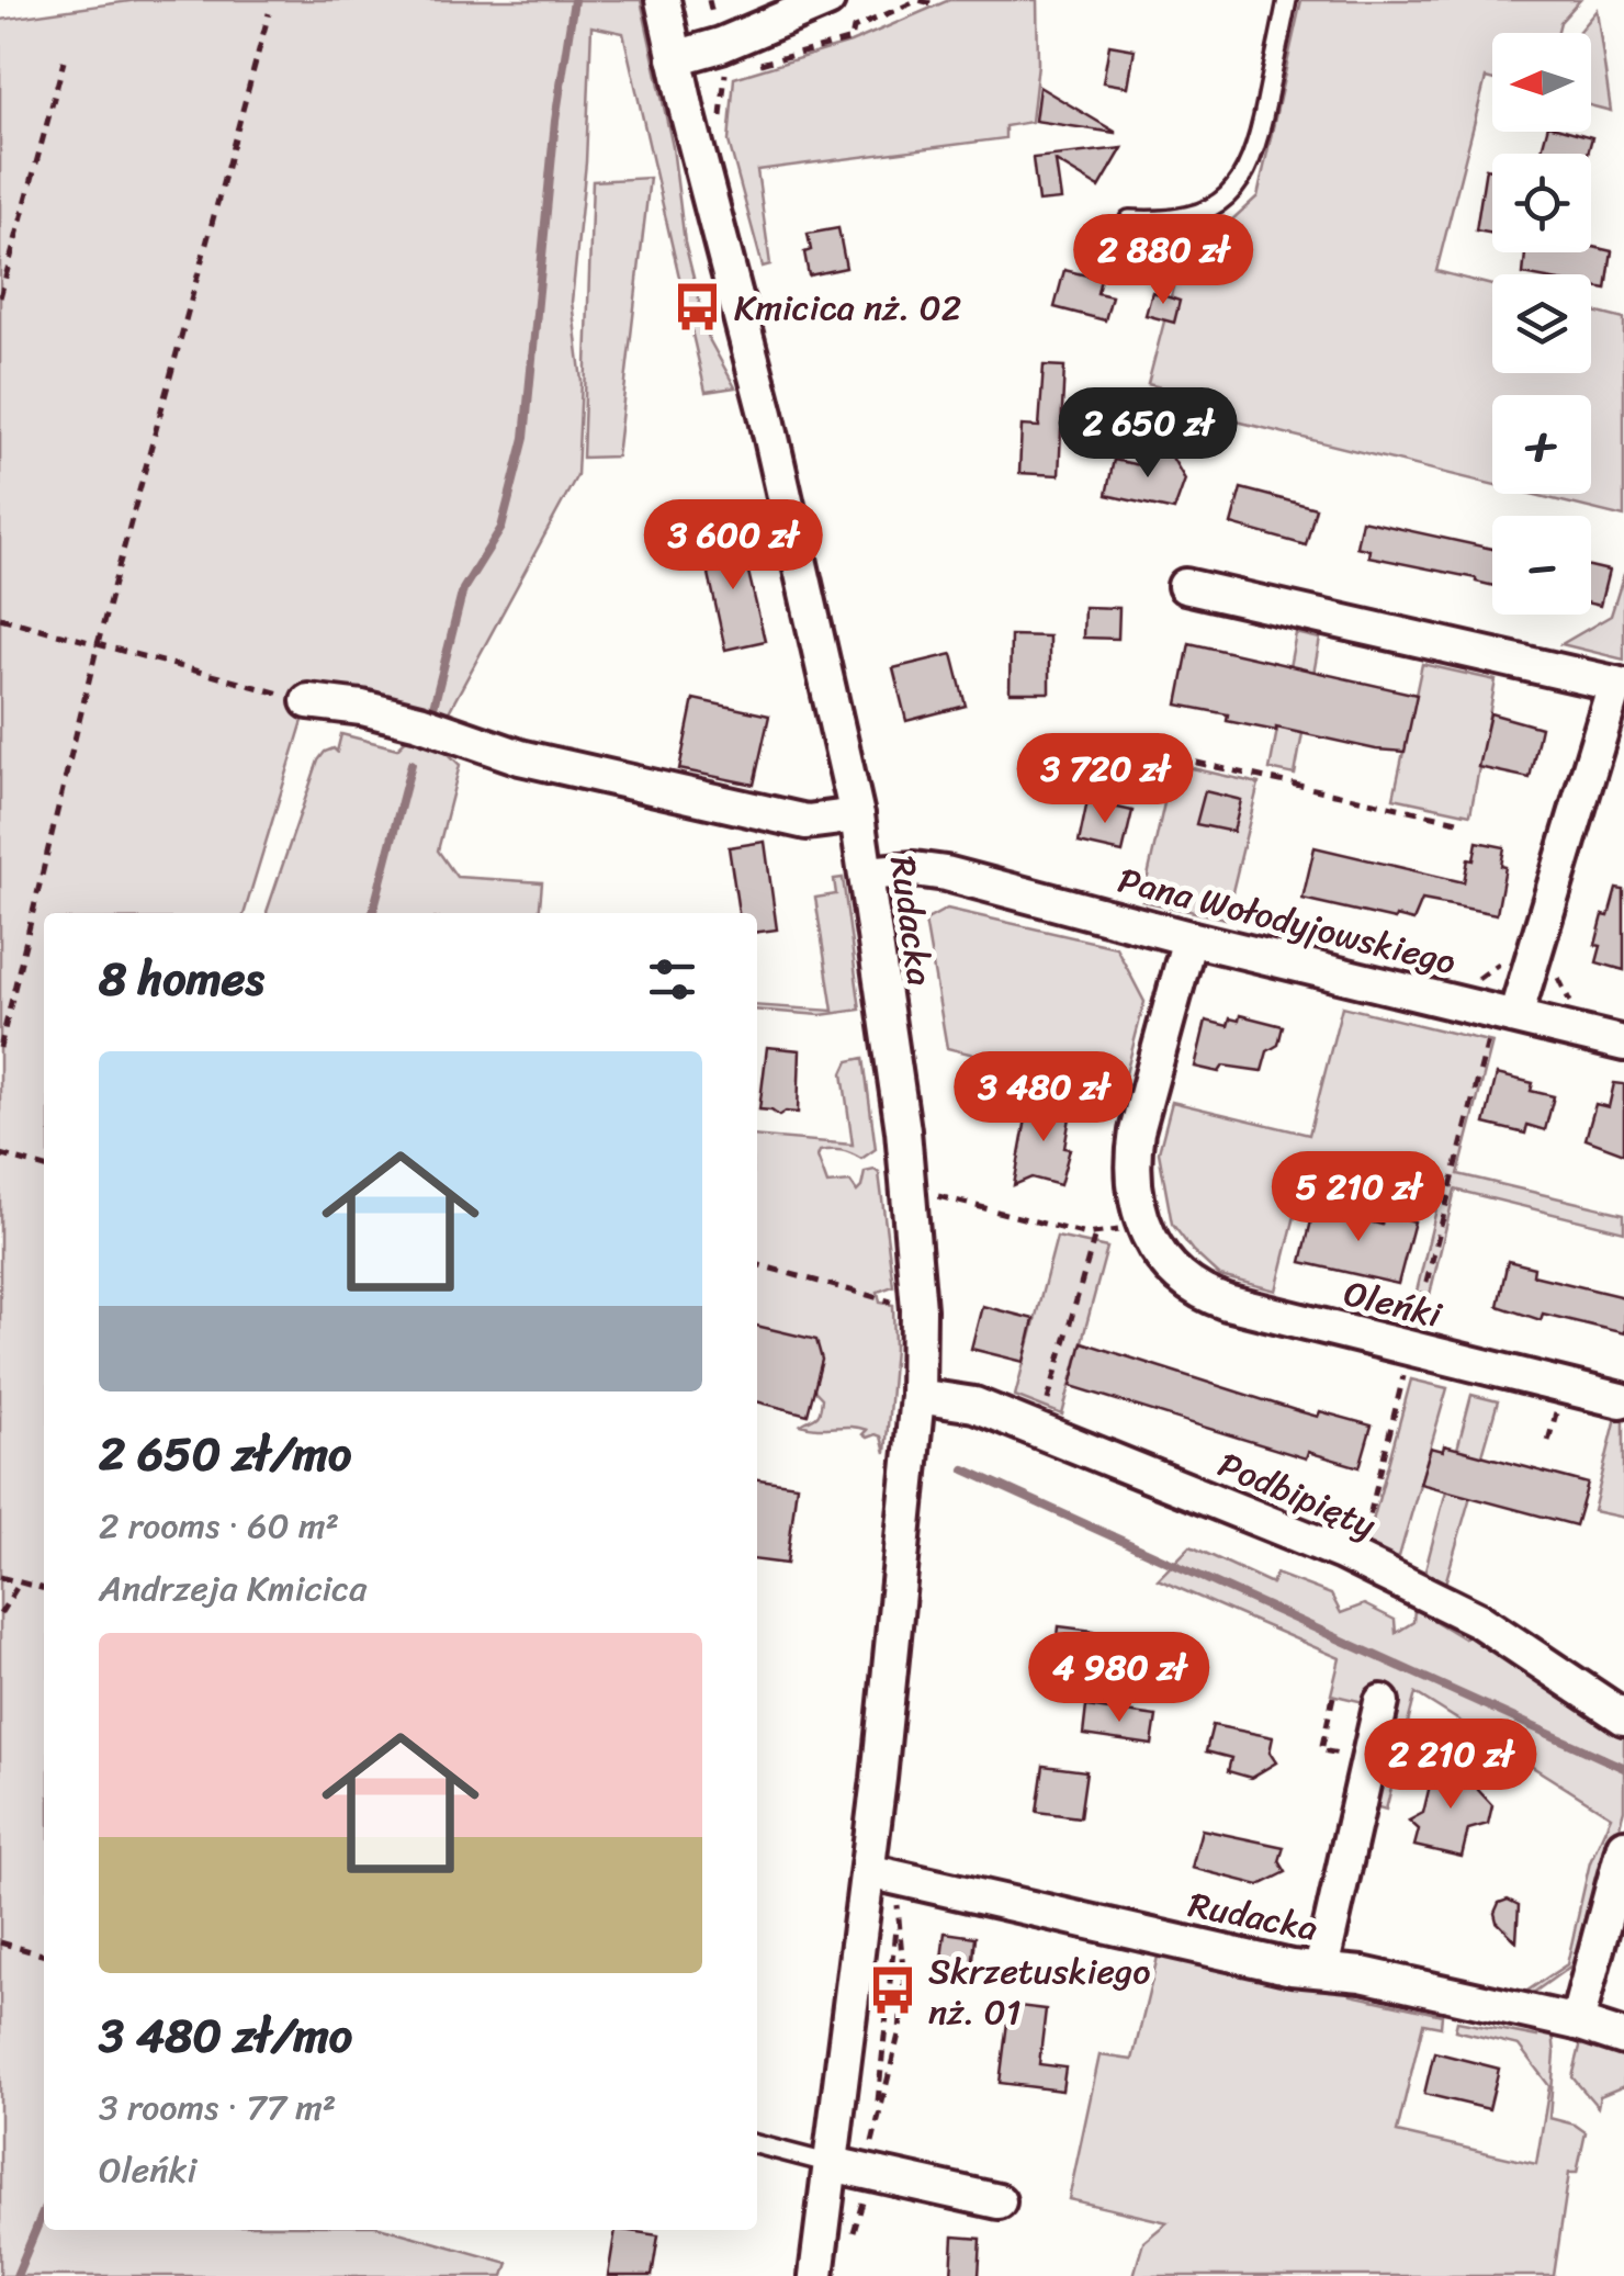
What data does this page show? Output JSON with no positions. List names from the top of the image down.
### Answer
{
  "streets": {
    "street": [
      "Rudacka",
      "Pana Wołodyjowskiego",
      "Oleńki",
      "Podbipięty"
    ]
  },
  "crossings": [
    ["Rudacka", "Pana Wołodyjowskiego"],
    ["Rudacka", "Podbipięty"],
    ["Pana Wołodyjowskiego", "Oleńki"]
  ],
  "places": {
    "bus stop": ["Kmicica nż. 02", "Skrzetuskiego nż. 01"]
  },
  "north": "left",
  "page": {
    "map_buttons": ["+", "−"],
    "price": [
      "2 880 zł",
      "2 650 zł",
      "3 600 zł",
      "3 720 zł",
      "3 480 zł",
      "5 210 zł",
      "4 980 zł",
      "2 210 zł"
    ],
    "heading": "8 homes",
    "list": [
      {
        "name": "2 650 zł/mo",
        "note": "2 rooms · 60 m² · Andrzeja Kmicica"
      },
      {
        "name": "3 480 zł/mo",
        "note": "3 rooms · 77 m² · Oleńki"
      }
    ]
  }
}
